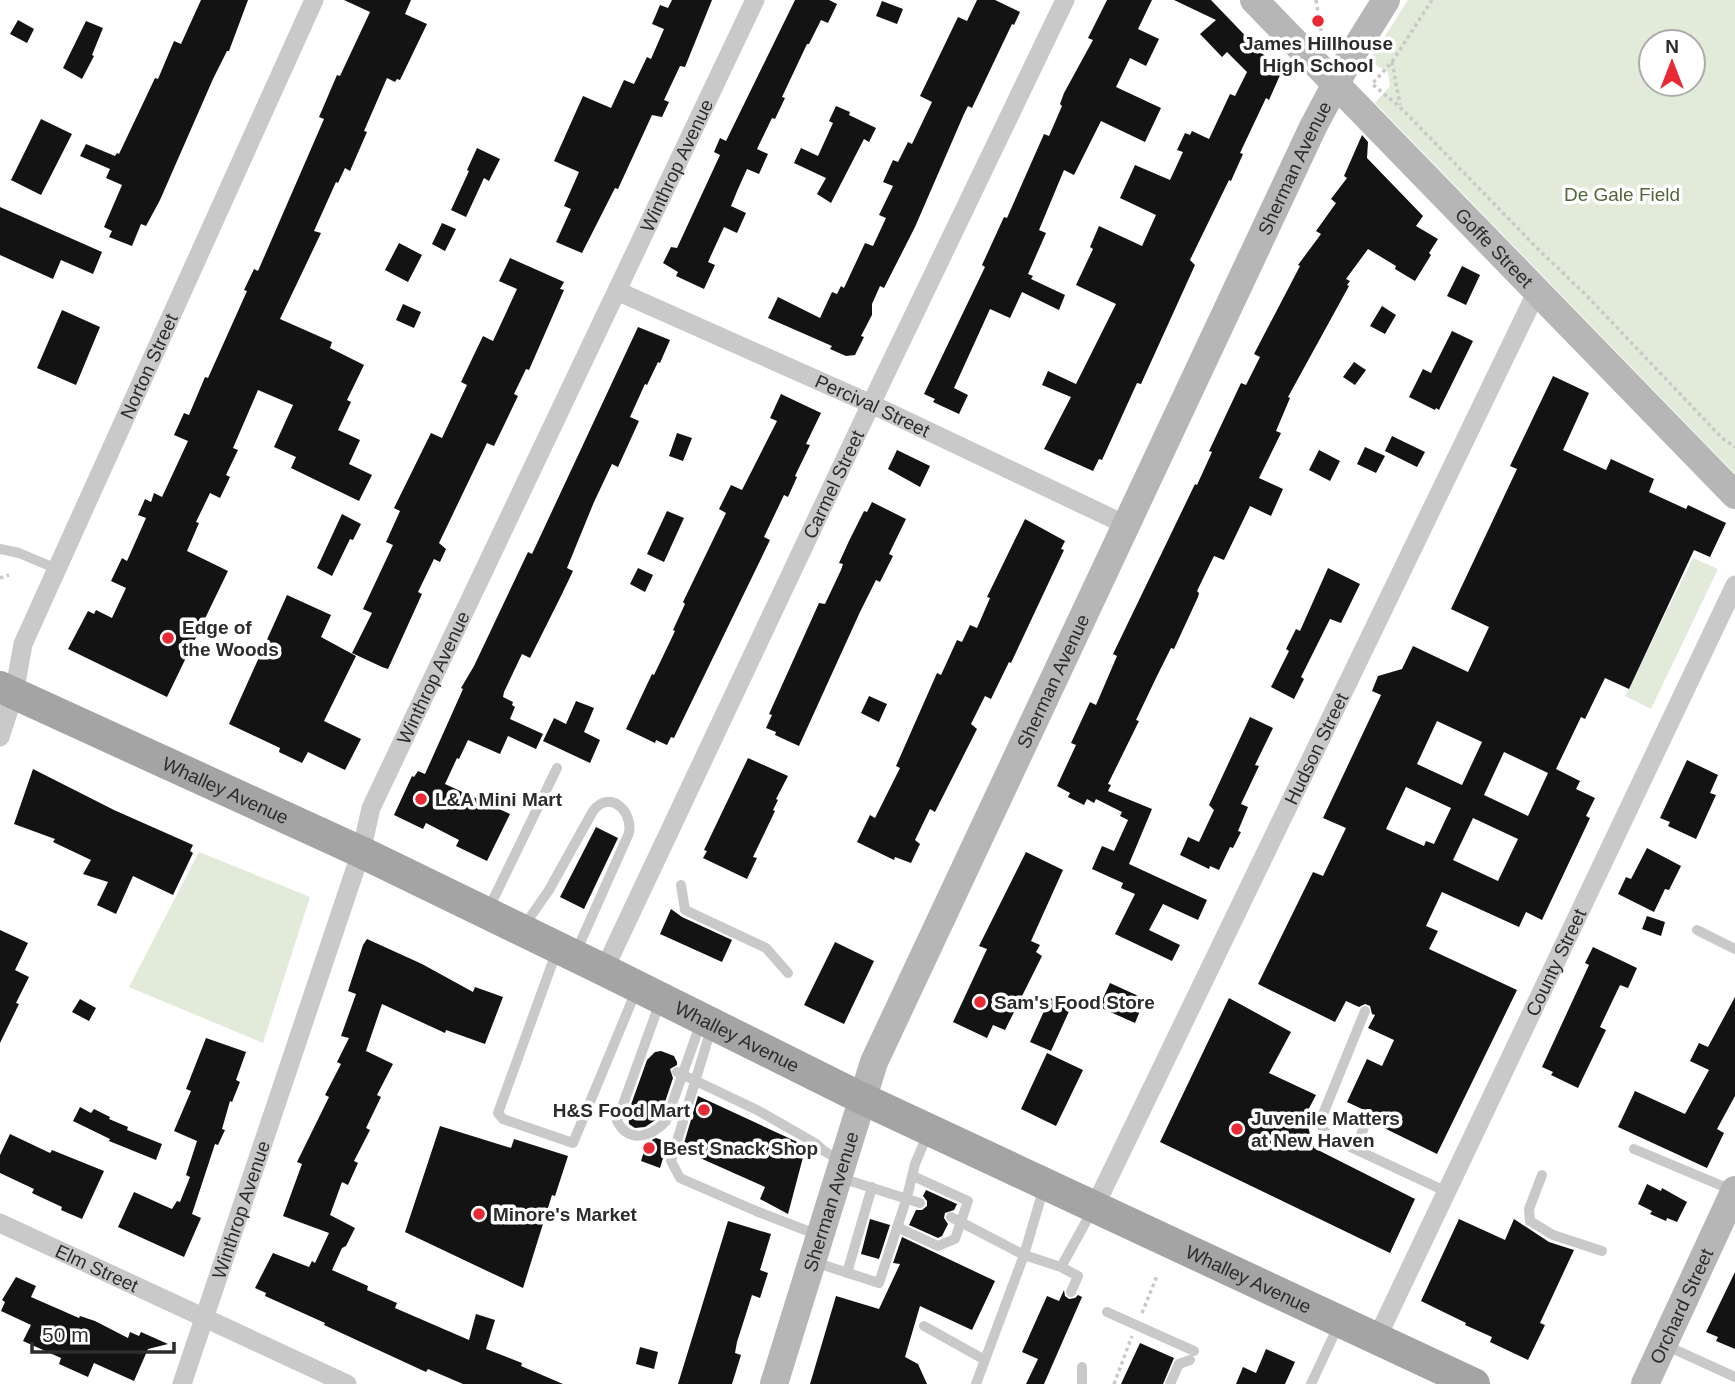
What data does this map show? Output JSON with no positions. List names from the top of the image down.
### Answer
{
  "streets": {
    "main road": [
      "Sherman Avenue",
      "Goffe Street",
      "Whalley Avenue",
      "Orchard Street"
    ],
    "street": [
      "Winthrop Avenue",
      "Norton Street",
      "Percival Street",
      "Carmel Street",
      "Hudson Street",
      "County Street",
      "Elm Street"
    ]
  },
  "crossings": [
    ["Winthrop Avenue", "Percival Street"],
    ["Winthrop Avenue", "Whalley Avenue"],
    ["Winthrop Avenue", "Elm Street"],
    ["Sherman Avenue", "Goffe Street"],
    ["Sherman Avenue", "Percival Street"],
    ["Sherman Avenue", "Whalley Avenue"],
    ["Goffe Street", "Hudson Street"],
    ["Norton Street", "Whalley Avenue"],
    ["Percival Street", "Carmel Street"],
    ["Carmel Street", "Whalley Avenue"],
    ["Hudson Street", "Whalley Avenue"],
    ["Whalley Avenue", "County Street"]
  ],
  "parks": ["De Gale Field"],
  "places": [
    "James Hillhouse High School",
    "Edge of the Woods",
    "L&A Mini Mart",
    "Sam's Food Store",
    "H&S Food Mart",
    "Juvenile Matters at New Haven",
    "Best Snack Shop",
    "Minore's Market"
  ],
  "scale_bar": "50 m",
  "north": "top"
}
